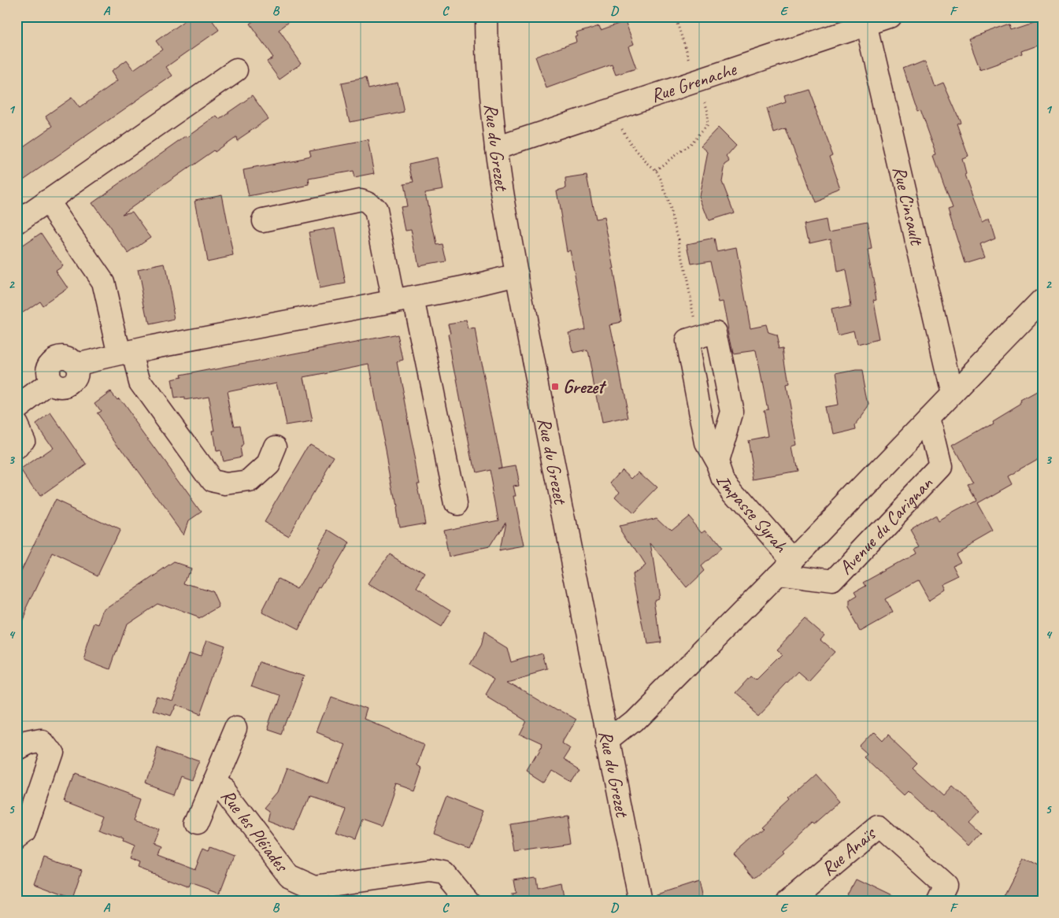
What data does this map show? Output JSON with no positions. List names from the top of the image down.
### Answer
{
  "streets": {
    "street": [
      "Rue Grenache",
      "Rue du Grezet",
      "Rue Cinsault",
      "Impasse Syrah",
      "Avenue du Carignan",
      "Rue les Pléiades",
      "Rue Anaïs"
    ]
  },
  "crossings": [
    ["Rue Grenache", "Rue du Grezet"],
    ["Rue Grenache", "Rue Cinsault"],
    ["Impasse Syrah", "Avenue du Carignan"]
  ],
  "places": {
    "transit": ["Grezet"]
  },
  "grid": {
    "columns": [
      "A",
      "B",
      "C",
      "D",
      "E",
      "F"
    ],
    "rows": [
      "1",
      "2",
      "3",
      "4",
      "5"
    ]
  }
}
